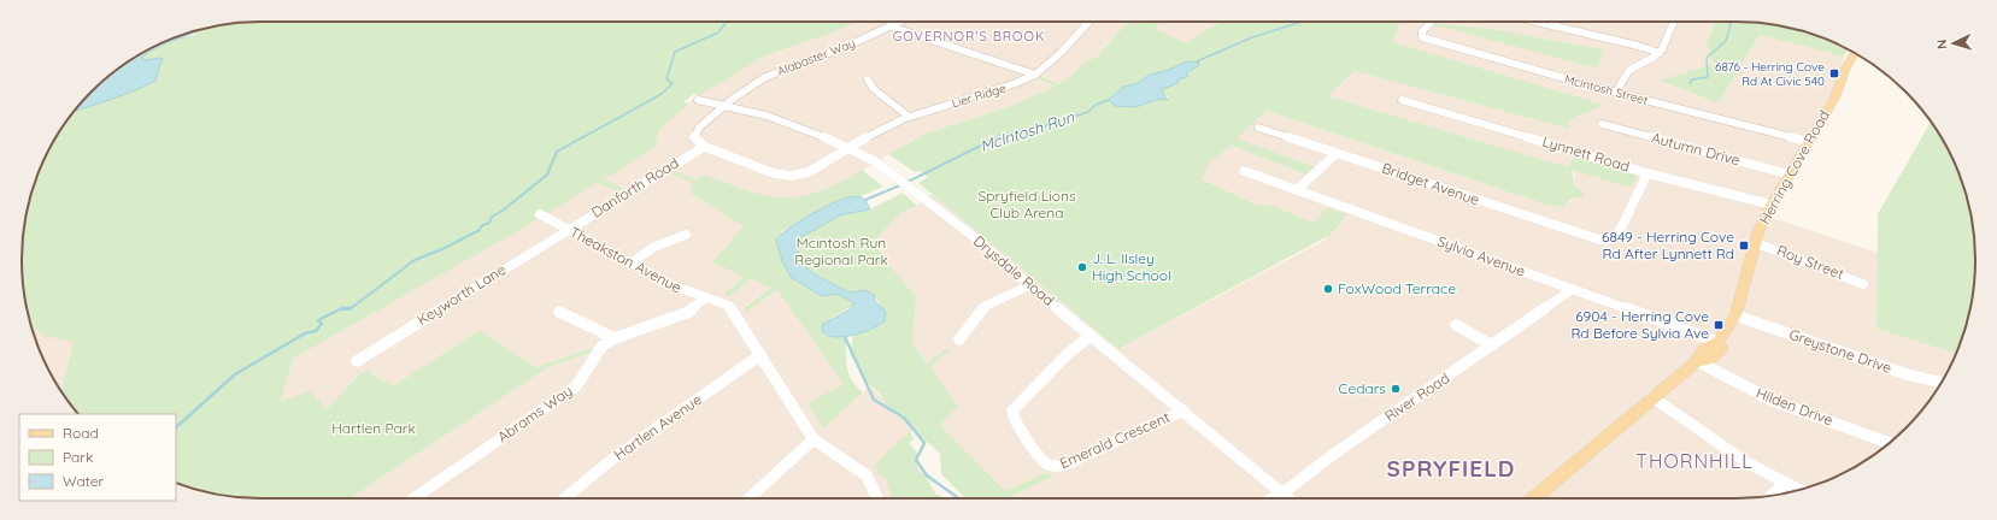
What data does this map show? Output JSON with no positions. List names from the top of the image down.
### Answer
{
  "streets": {
    "main road": ["Herring Cove Road"],
    "street": [
      "Alabaster Way",
      "Mcintosh Street",
      "Lier Ridge",
      "Autumn Drive",
      "Lynnett Road",
      "Bridget Avenue",
      "Danforth Road",
      "Sylvia Avenue",
      "Theakston Avenue",
      "Roy Street",
      "Drysdale Road",
      "Keyworth Lane",
      "Greystone Drive",
      "River Road",
      "Hilden Drive",
      "Abrams Way",
      "Hartlen Avenue",
      "Emerald Crescent"
    ]
  },
  "crossings": [
    ["Alabaster Way", "Lier Ridge"],
    ["Alabaster Way", "Danforth Road"],
    ["Alabaster Way", "Drysdale Road"],
    ["Mcintosh Street", "Herring Cove Road"],
    ["Lier Ridge", "Danforth Road"],
    ["Lier Ridge", "Drysdale Road"],
    ["Autumn Drive", "Herring Cove Road"],
    ["Lynnett Road", "Herring Cove Road"],
    ["Lynnett Road", "Bridget Avenue"],
    ["Herring Cove Road", "Sylvia Avenue"],
    ["Herring Cove Road", "Roy Street"],
    ["Herring Cove Road", "Greystone Drive"],
    ["Herring Cove Road", "Hilden Drive"],
    ["Danforth Road", "Theakston Avenue"],
    ["Danforth Road", "Keyworth Lane"],
    ["Sylvia Avenue", "River Road"],
    ["Theakston Avenue", "Keyworth Lane"],
    ["Theakston Avenue", "Abrams Way"],
    ["Theakston Avenue", "Hartlen Avenue"],
    ["Drysdale Road", "River Road"],
    ["Drysdale Road", "Emerald Crescent"]
  ],
  "districts": ["GOVERNOR'S BROOK", "THORNHILL", "SPRYFIELD"],
  "water": ["McIntosh Run"],
  "parks": ["Spryfield Lions Club Arena", "Mcintosh Run Regional Park", "Hartlen Park"],
  "places": {
    "transit": ["6876 - Herring Cove Rd At Civic 540", "6849 - Herring Cove Rd After Lynnett Rd", "6904 - Herring Cove Rd Before Sylvia Ave"],
    "other": ["J. L. Ilsley High School", "FoxWood Terrace", "Cedars"]
  },
  "legend": ["Road", "Park", "Water"],
  "north": "left"
}
